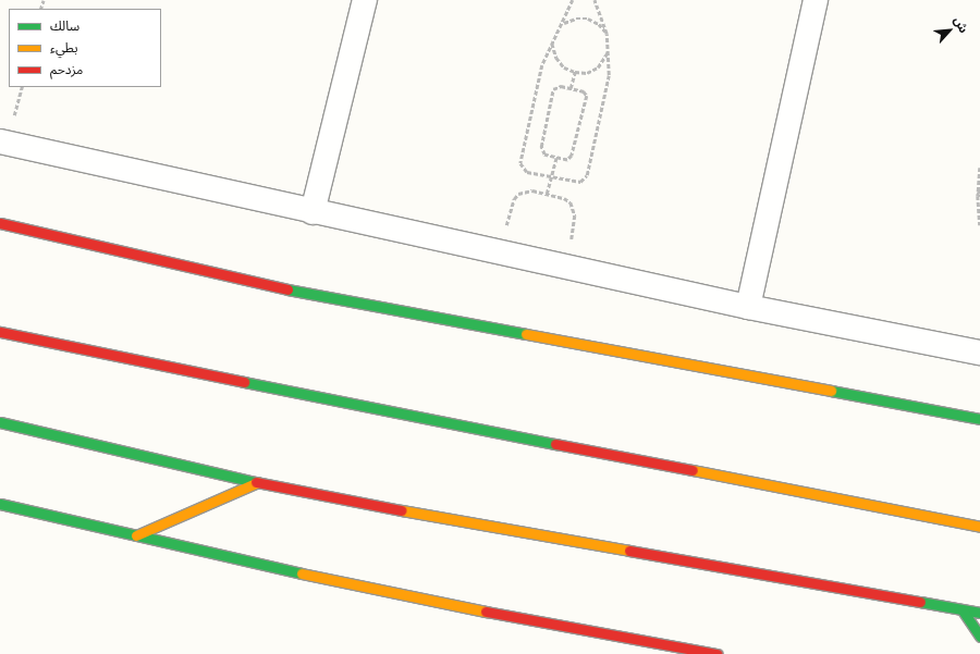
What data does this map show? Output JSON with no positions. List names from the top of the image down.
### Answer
{
  "legend": ["سالك", "بطيء", "مزدحم"],
  "north": "top right"
}
